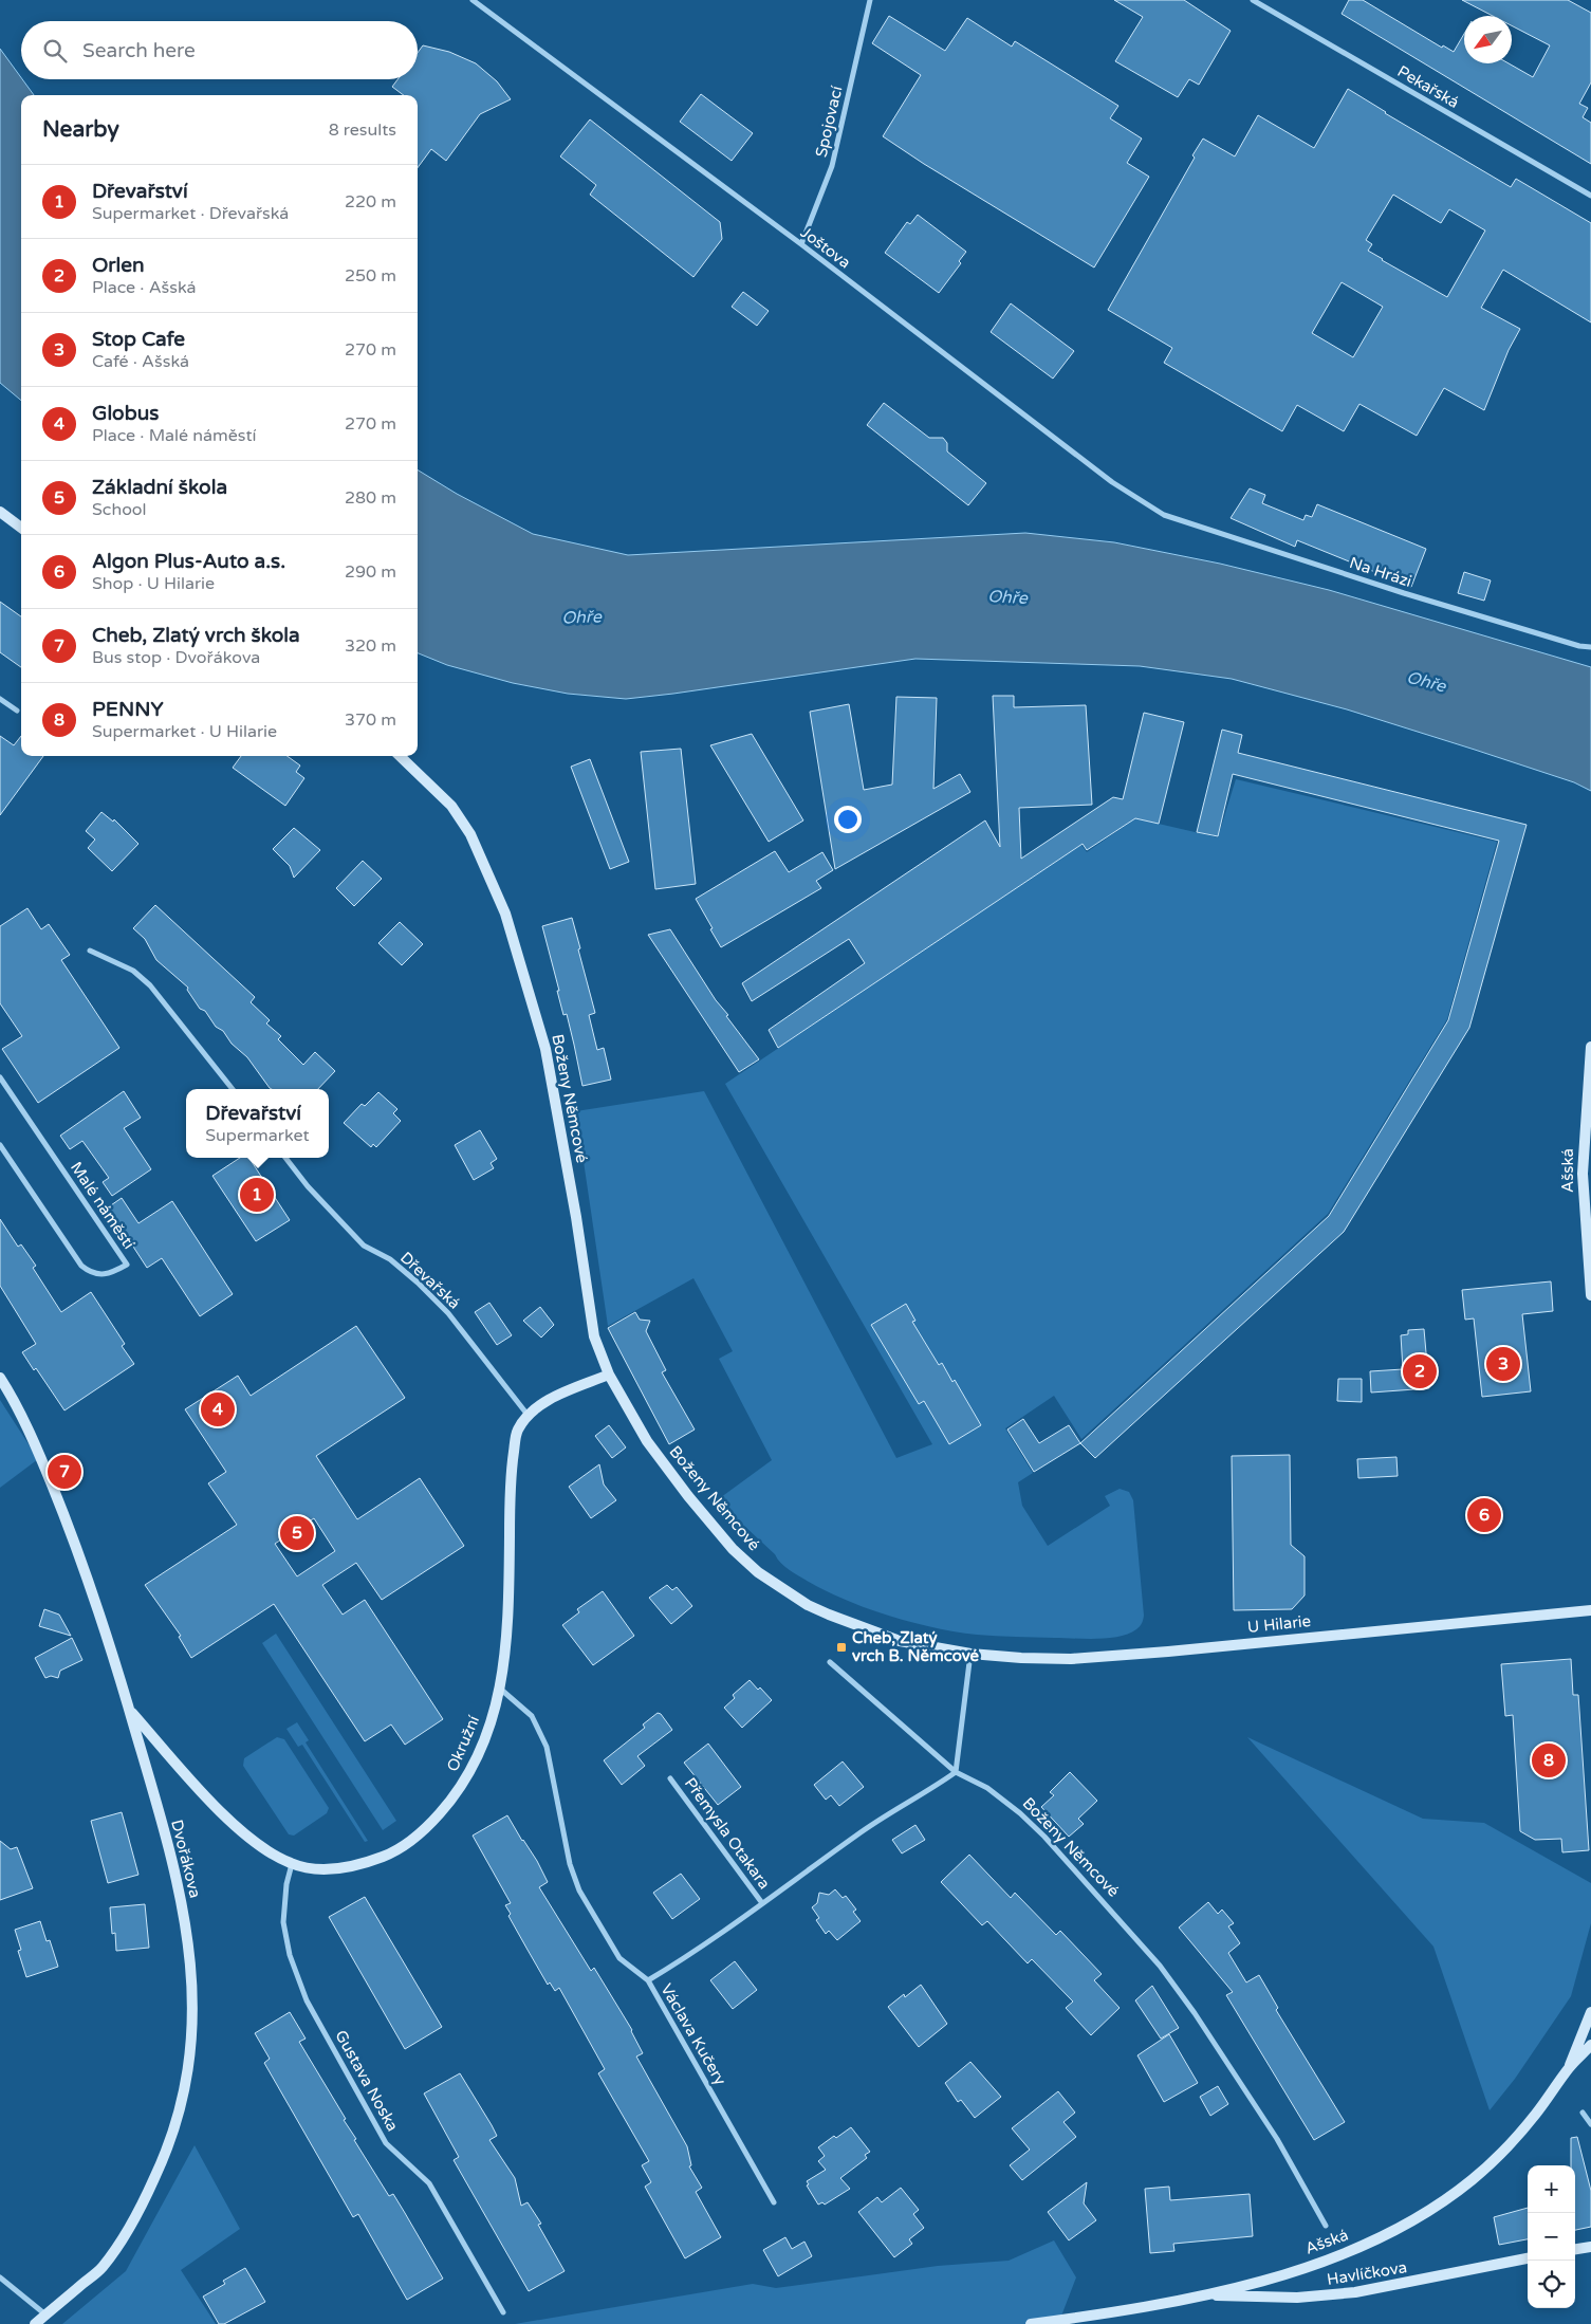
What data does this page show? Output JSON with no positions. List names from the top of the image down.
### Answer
{
  "streets": {
    "street": [
      "Pekařská",
      "Spojovací",
      "Joštova",
      "Na Hrázi",
      "Boženy Němcové",
      "Ašská",
      "Malé náměstí",
      "Dřevařská",
      "U Hilarie",
      "Okružní",
      "Přemysla Otakara",
      "Dvořákova",
      "Václava Kučery",
      "Gustava Noska",
      "Havlíčkova"
    ]
  },
  "crossings": [
    ["Spojovací", "Joštova"],
    ["Joštova", "Na Hrázi"],
    ["Boženy Němcové", "U Hilarie"],
    ["Boženy Němcové", "Okružní"],
    ["Ašská", "Havlíčkova"],
    ["Dřevařská", "Okružní"],
    ["Okružní", "Dvořákova"],
    ["Okružní", "Václava Kučery"],
    ["Okružní", "Gustava Noska"]
  ],
  "water": ["Ohře"],
  "places": {
    "transit": ["Cheb, Zlatý vrch B. Němcové"]
  },
  "north": "bottom left",
  "page": {
    "search": "Search here",
    "heading": ["Nearby", "8 results"],
    "list": [
      {
        "mark": "1",
        "name": "Dřevařství",
        "note": "Supermarket · Dřevařská",
        "value": "220 m"
      },
      {
        "mark": "2",
        "name": "Orlen",
        "note": "Place · Ašská",
        "value": "250 m"
      },
      {
        "mark": "3",
        "name": "Stop Cafe",
        "note": "Café · Ašská",
        "value": "270 m"
      },
      {
        "mark": "4",
        "name": "Globus",
        "note": "Place · Malé náměstí",
        "value": "270 m"
      },
      {
        "mark": "5",
        "name": "Základní škola",
        "note": "School",
        "value": "280 m"
      },
      {
        "mark": "6",
        "name": "Algon Plus-Auto a.s.",
        "note": "Shop · U Hilarie",
        "value": "290 m"
      },
      {
        "mark": "7",
        "name": "Cheb, Zlatý vrch škola",
        "note": "Bus stop · Dvořákova",
        "value": "320 m"
      },
      {
        "mark": "8",
        "name": "PENNY",
        "note": "Supermarket · U Hilarie",
        "value": "370 m"
      }
    ],
    "popup": ["Dřevařství", "Supermarket"],
    "pins": [
      "1",
      "3",
      "2",
      "4",
      "7",
      "6",
      "5",
      "8"
    ],
    "map_buttons": ["+", "−"]
  }
}
